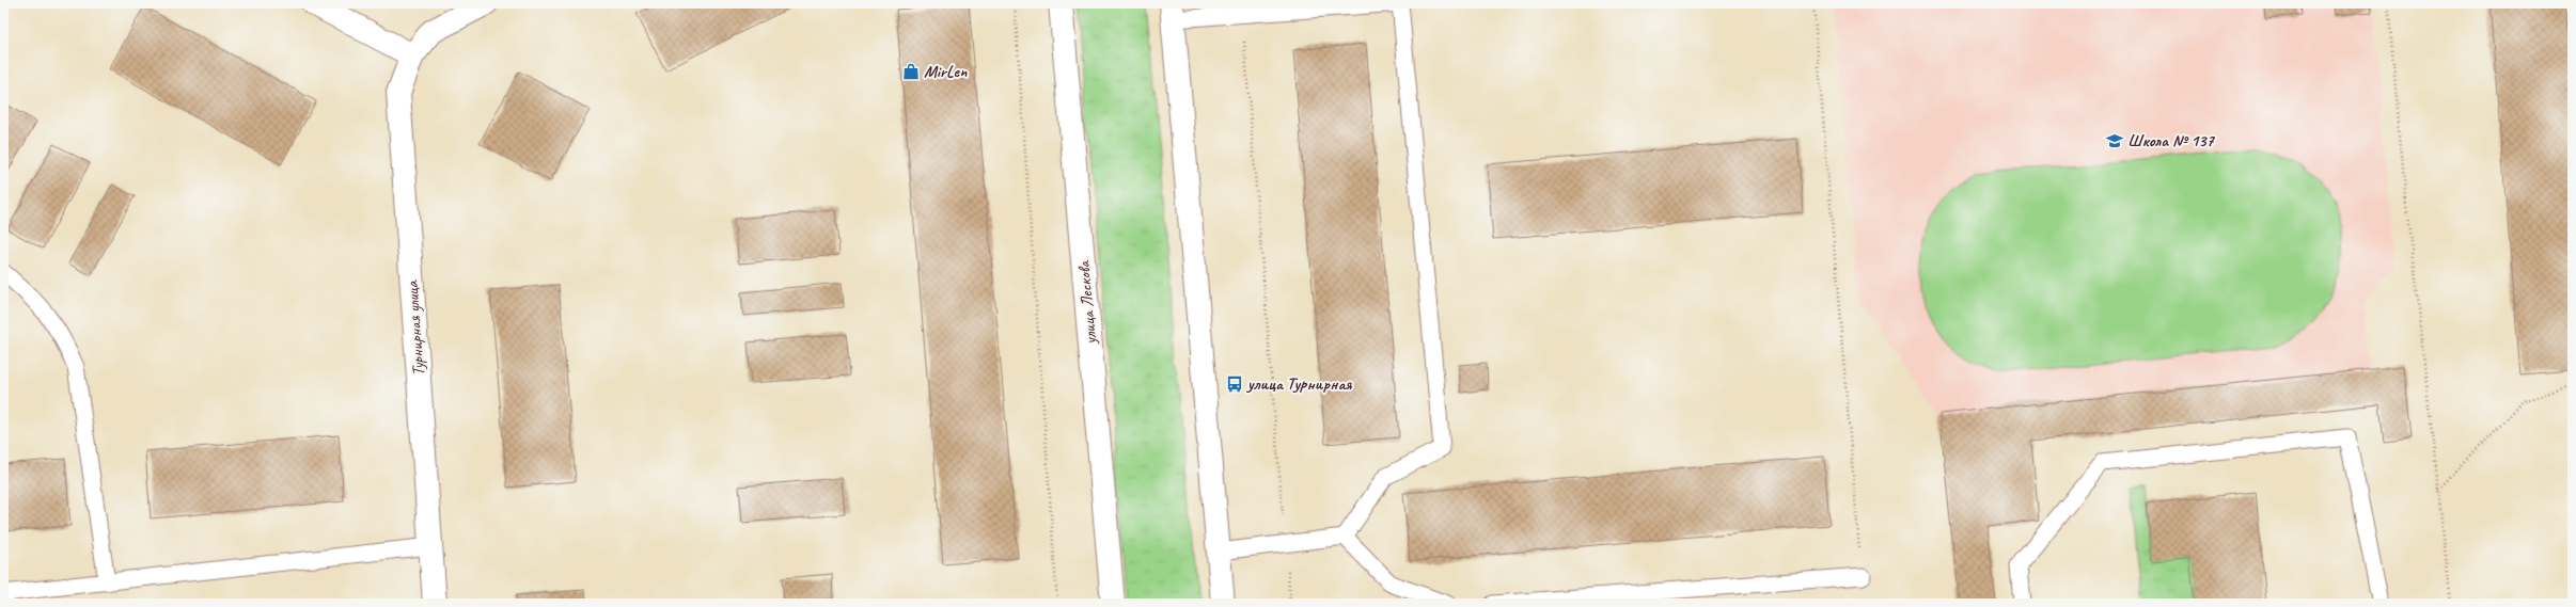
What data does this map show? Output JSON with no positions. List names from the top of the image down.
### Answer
{
  "streets": {
    "main road": ["улица Лескова", "Турнирная улица"]
  },
  "places": {
    "shop": ["MirLen"],
    "school or university": ["Школа № 137"],
    "bus stop": ["улица Турнирная"]
  }
}
